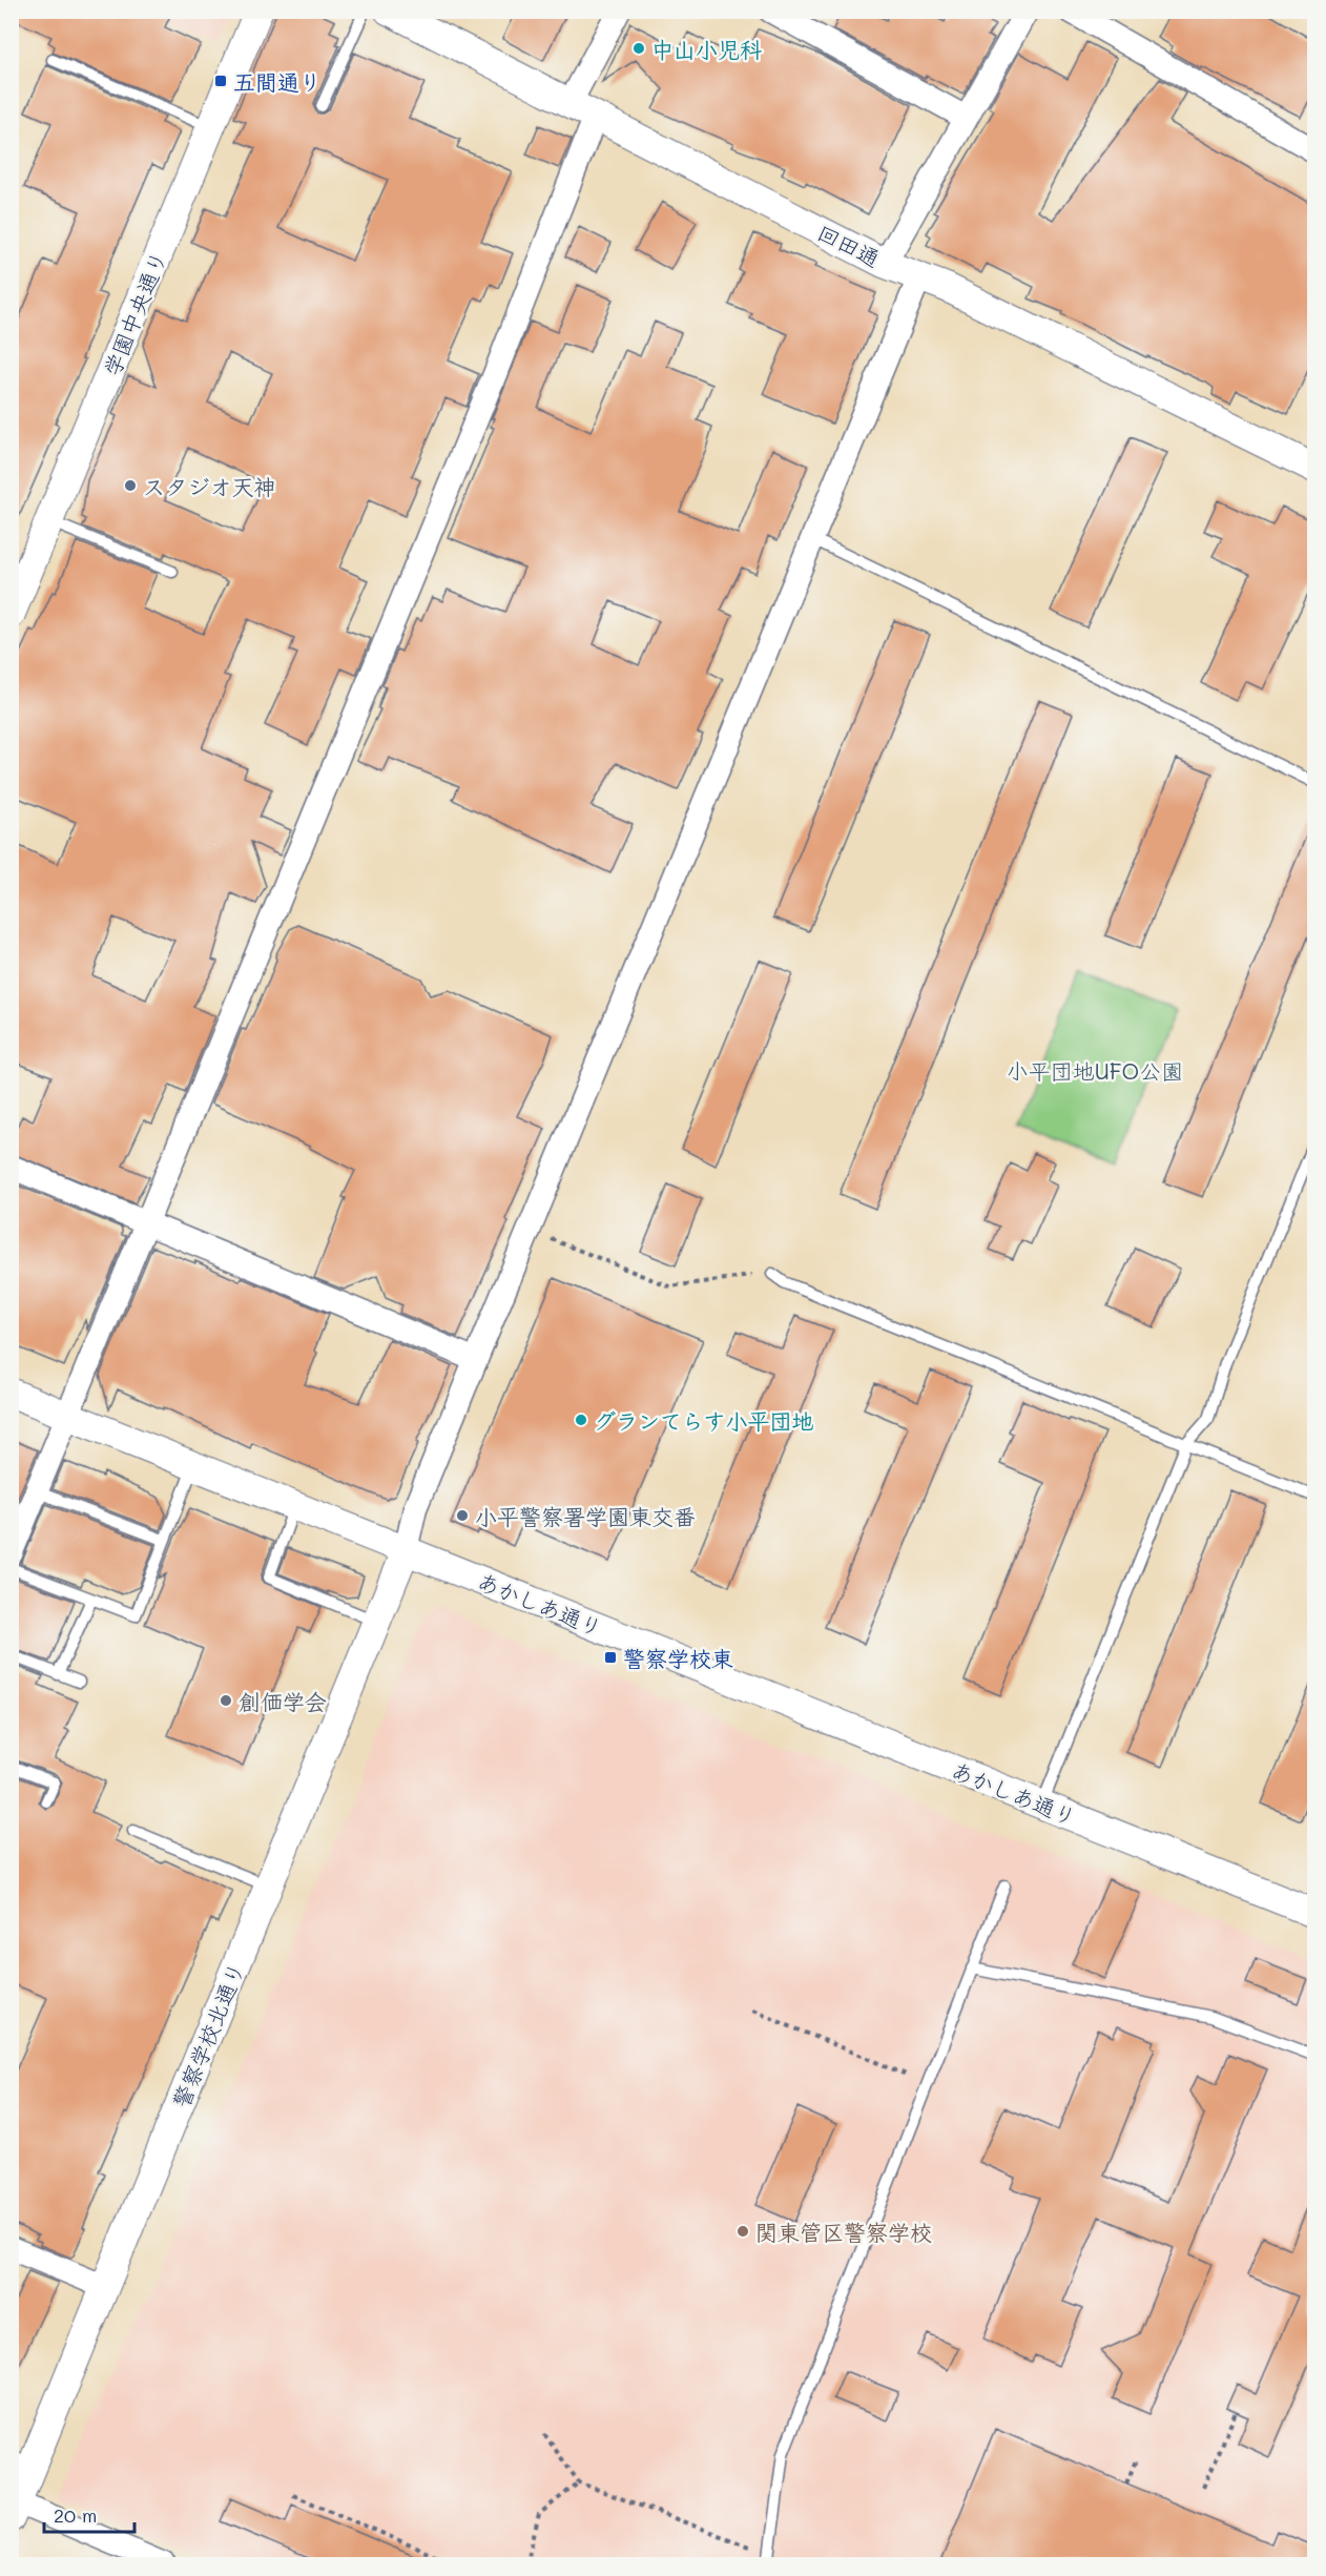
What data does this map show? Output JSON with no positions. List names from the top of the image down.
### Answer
{
  "streets": {
    "street": [
      "回田通",
      "学園中央通り",
      "あかしあ通り",
      "警察学校北通り"
    ]
  },
  "crossings": [
    ["あかしあ通り", "警察学校北通り"]
  ],
  "parks": ["小平団地UFO公園"],
  "places": {
    "other": [
      "中山小児科",
      "スタジオ天神",
      "グランてらす小平団地",
      "小平警察署学園東交番",
      "創価学会",
      "関東管区警察学校"
    ],
    "transit": ["五間通り", "警察学校東"]
  },
  "scale_bar": "20 m"
}
